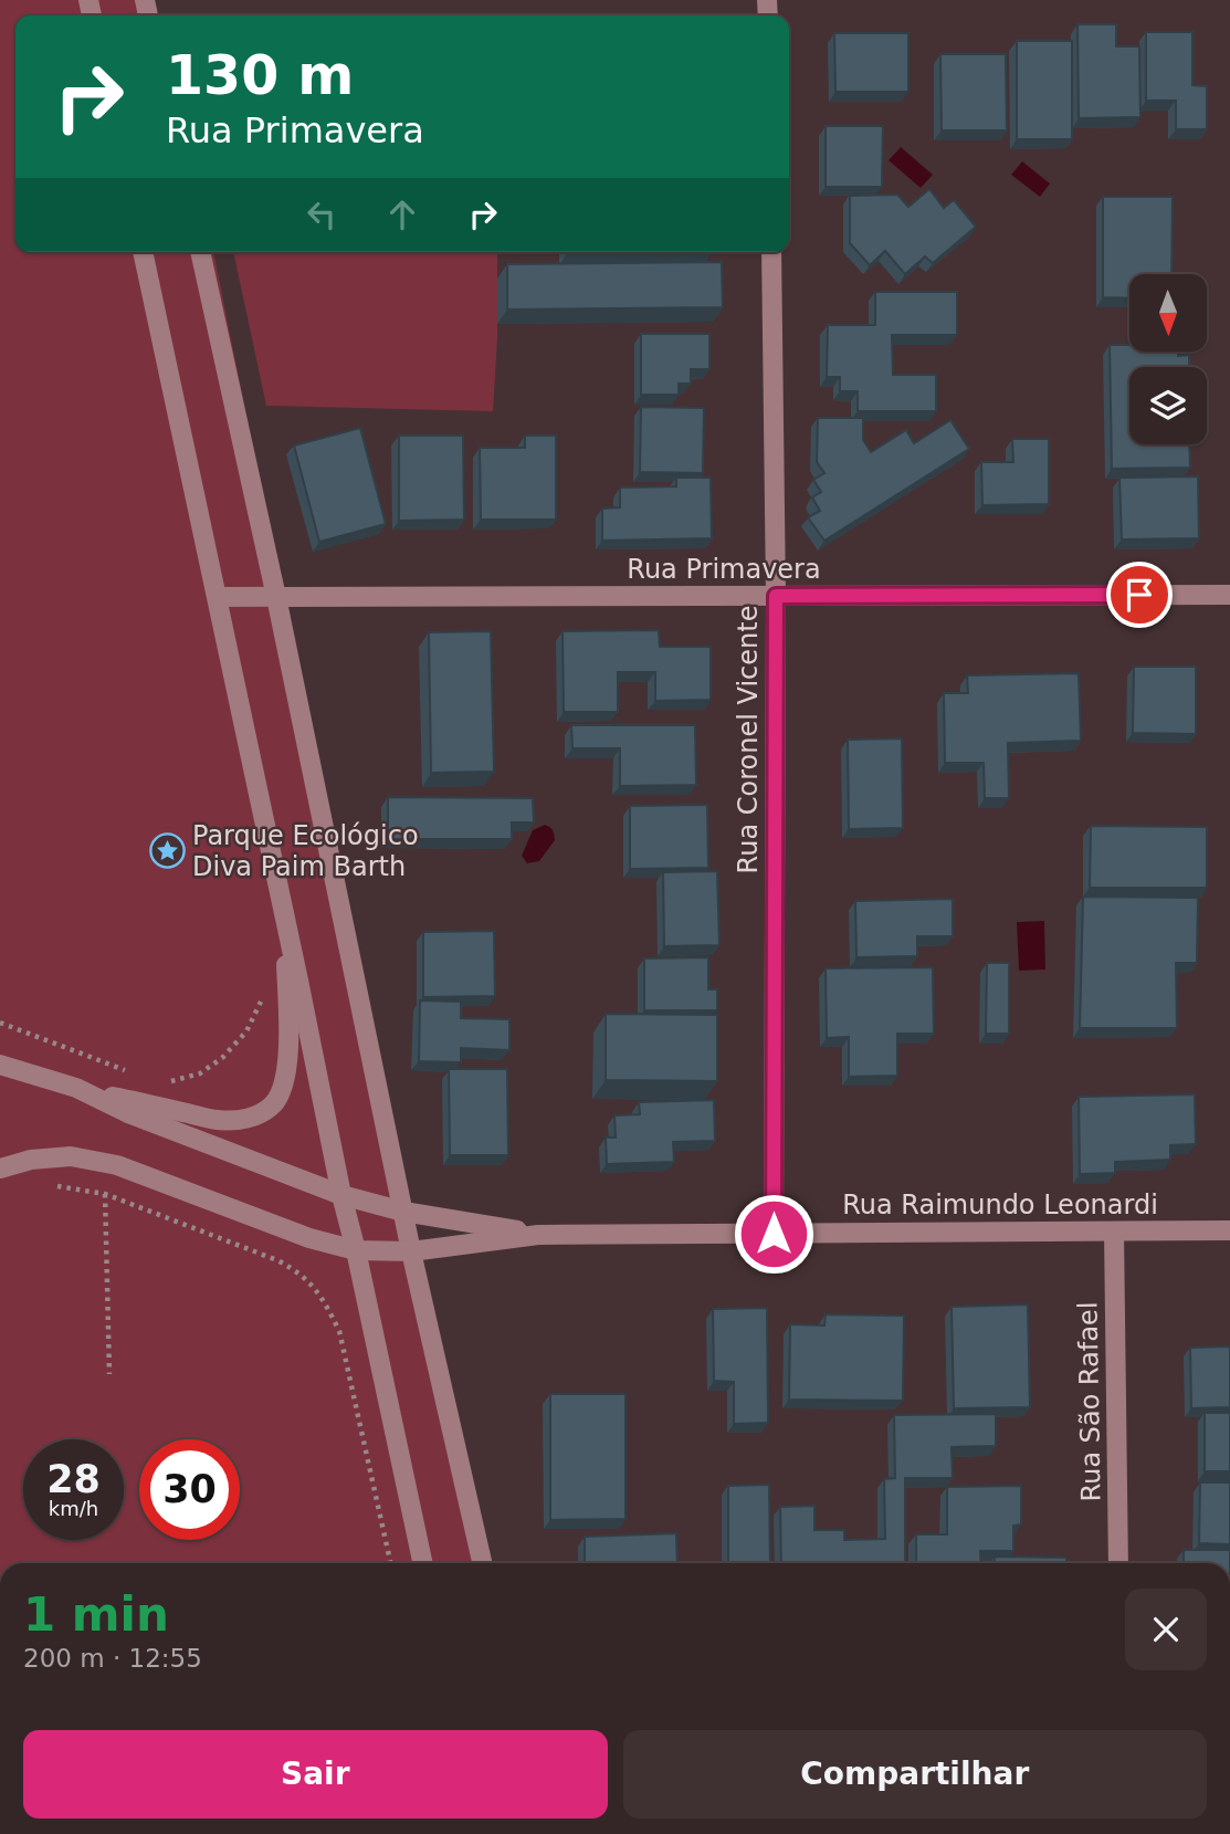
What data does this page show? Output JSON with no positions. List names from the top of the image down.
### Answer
{
  "streets": {
    "street": [
      "Rua Primavera",
      "Rua Coronel Vicente",
      "Rua Raimundo Leonardi",
      "Rua São Rafael"
    ]
  },
  "crossings": [
    ["Rua Primavera", "Rua Coronel Vicente"],
    ["Rua Coronel Vicente", "Rua Raimundo Leonardi"],
    ["Rua Raimundo Leonardi", "Rua São Rafael"]
  ],
  "places": {
    "place": ["Parque Ecológico Diva Paim Barth"]
  },
  "north": "bottom",
  "page": {
    "turn": ["130 m", "Rua Primavera"],
    "speed": "28 km/h",
    "limit": "30",
    "heading": ["1 min", "200 m · 12:55"],
    "buttons": ["Sair", "Compartilhar"]
  }
}
